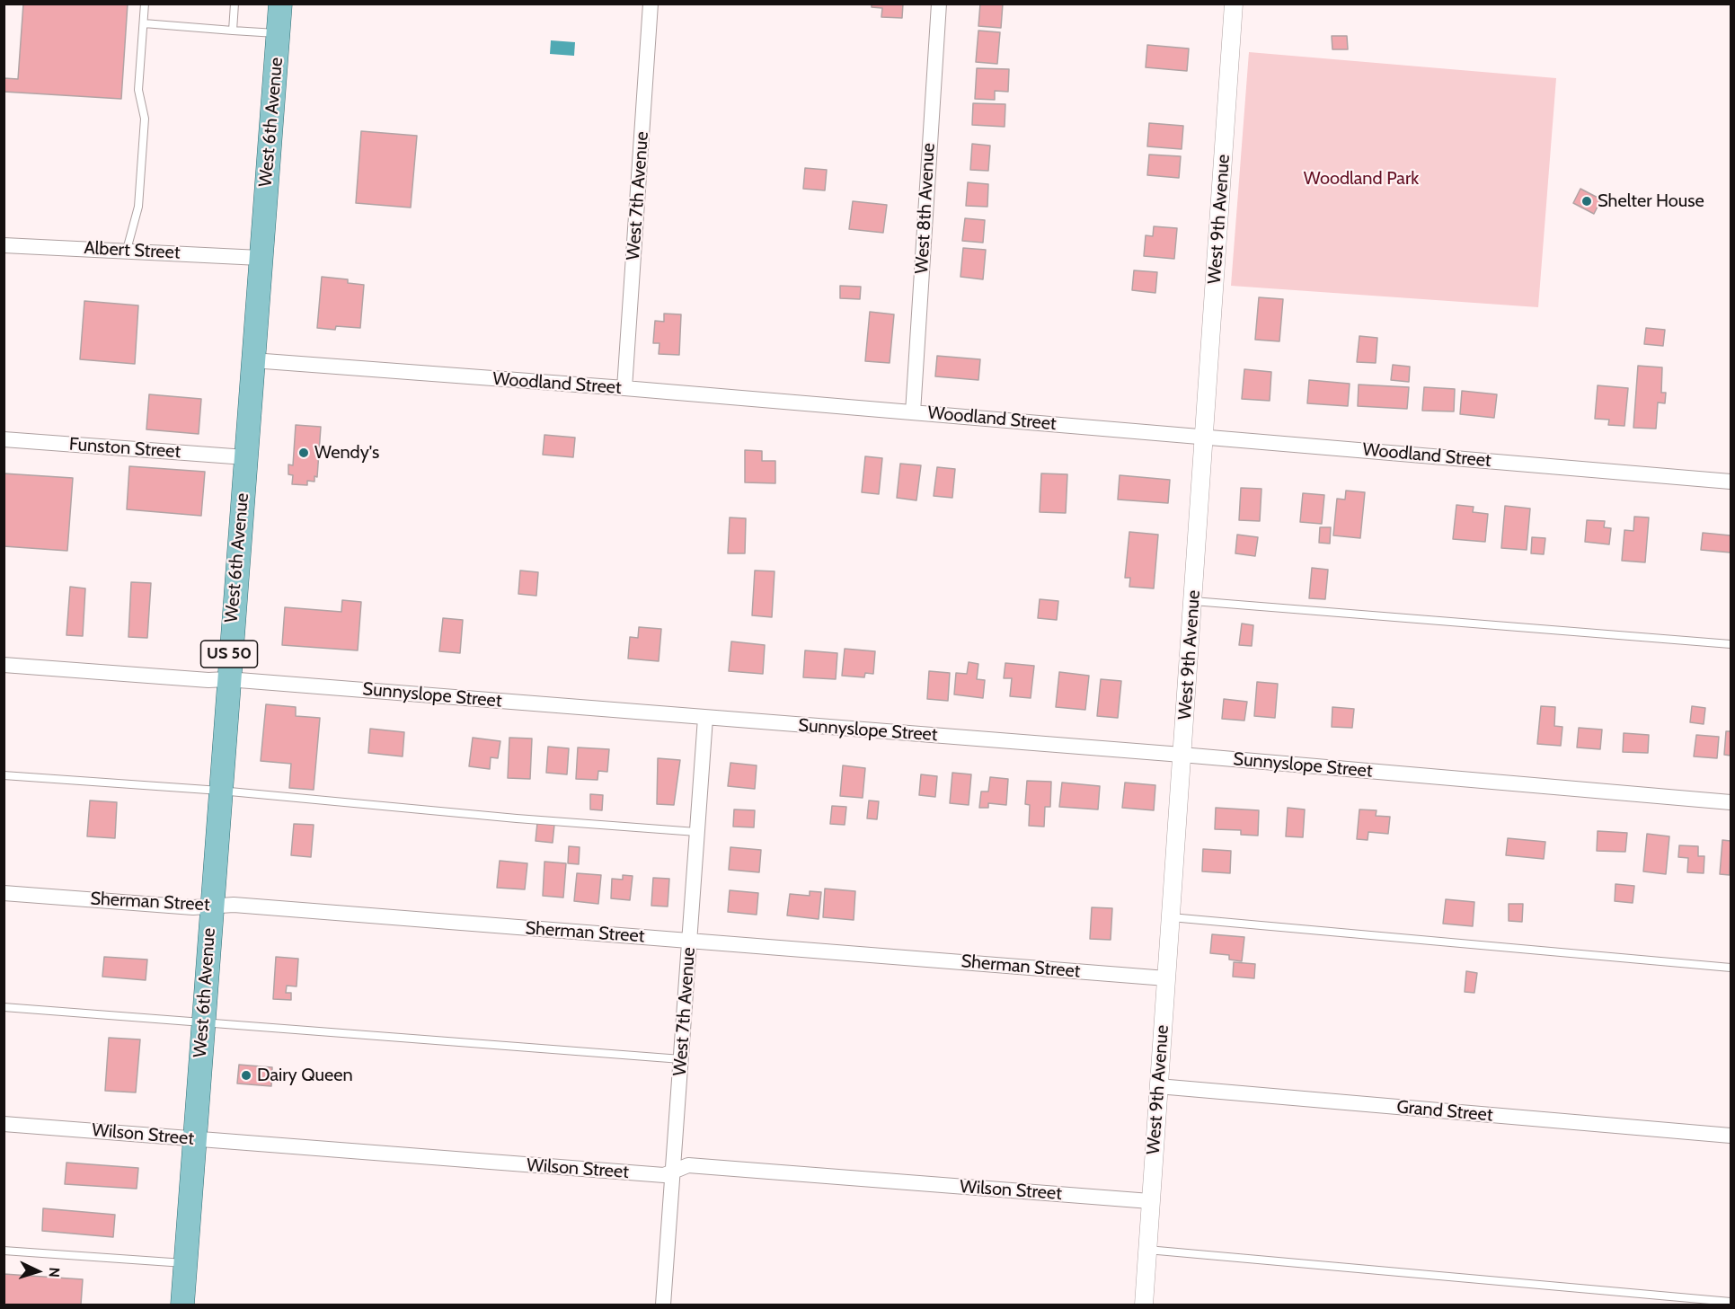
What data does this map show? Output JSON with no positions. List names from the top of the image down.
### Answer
{
  "streets": {
    "main road": ["West 6th Avenue", "US 50"],
    "street": [
      "West 7th Avenue",
      "West 8th Avenue",
      "West 9th Avenue",
      "Albert Street",
      "Woodland Street",
      "Funston Street",
      "Sunnyslope Street",
      "Sherman Street",
      "Grand Street",
      "Wilson Street"
    ]
  },
  "crossings": [
    ["West 6th Avenue", "Albert Street"],
    ["West 6th Avenue", "Woodland Street"],
    ["West 6th Avenue", "Funston Street"],
    ["West 6th Avenue", "Sunnyslope Street"],
    ["West 6th Avenue", "Sherman Street"],
    ["West 6th Avenue", "Wilson Street"],
    ["West 7th Avenue", "Woodland Street"],
    ["West 7th Avenue", "Sunnyslope Street"],
    ["West 7th Avenue", "Sherman Street"],
    ["West 7th Avenue", "Wilson Street"],
    ["West 8th Avenue", "Woodland Street"],
    ["West 9th Avenue", "Woodland Street"],
    ["West 9th Avenue", "Sunnyslope Street"],
    ["West 9th Avenue", "Sherman Street"],
    ["West 9th Avenue", "Grand Street"],
    ["West 9th Avenue", "Wilson Street"]
  ],
  "parks": ["Woodland Park"],
  "places": ["Shelter House", "Wendy's", "Dairy Queen"],
  "north": "right"
}
